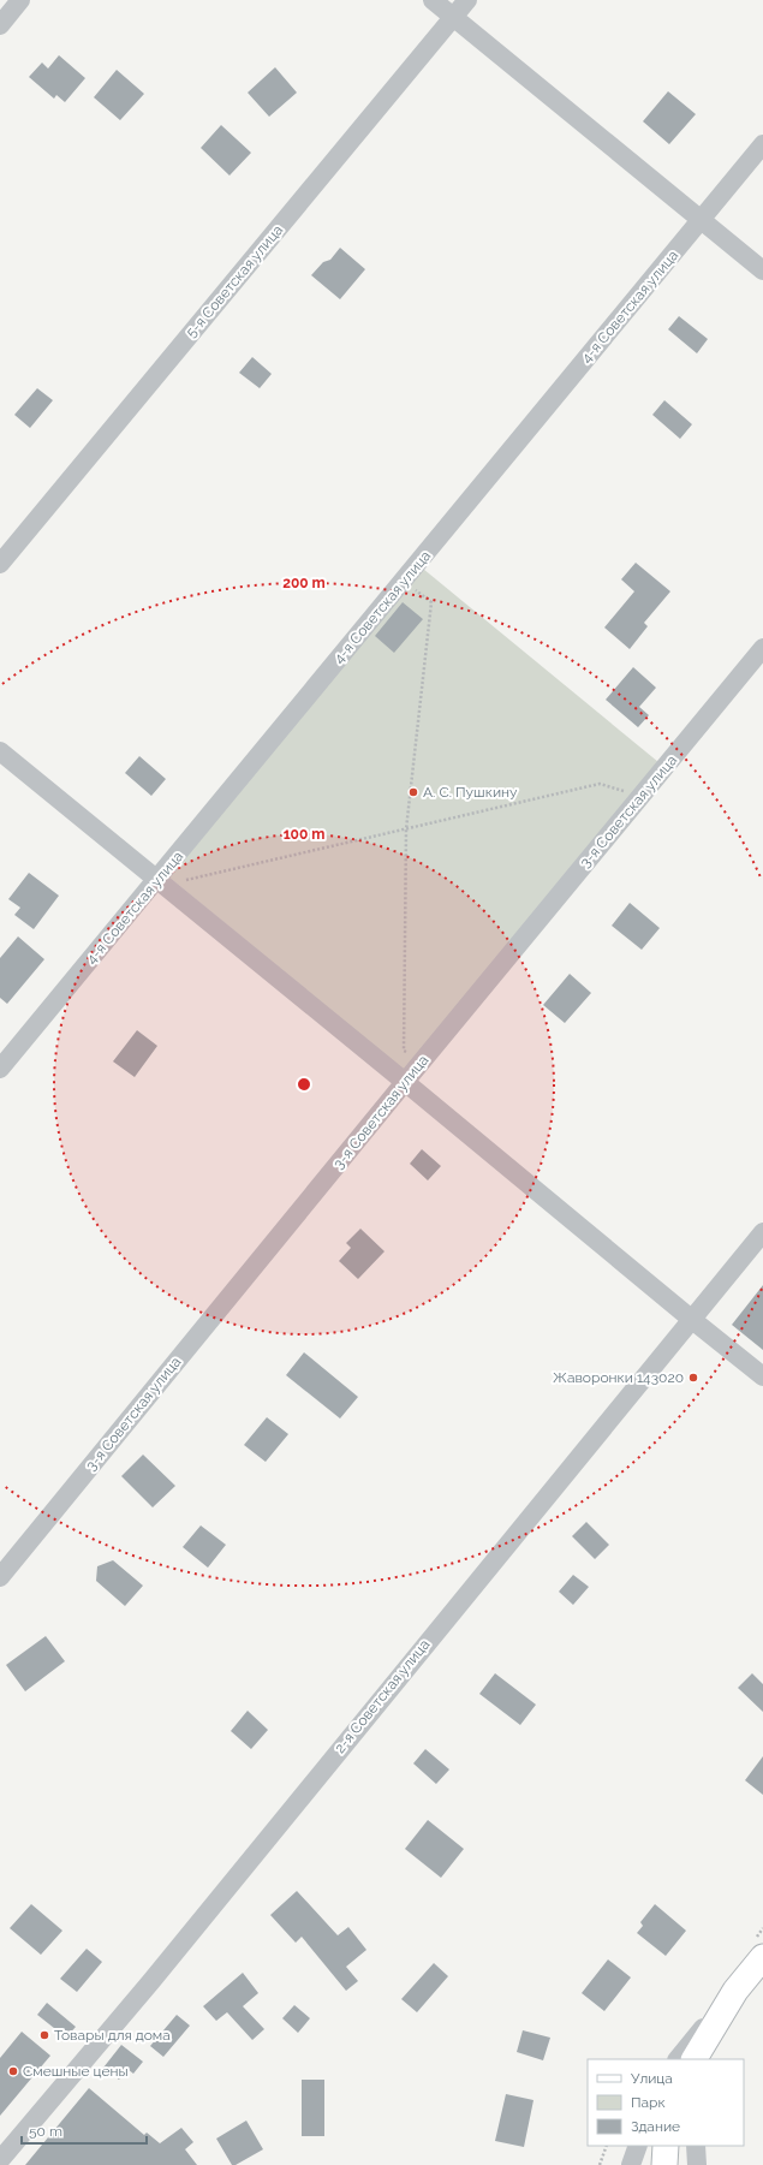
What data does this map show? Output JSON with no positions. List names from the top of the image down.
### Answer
{
  "streets": {
    "street": [
      "5-я Советская улица",
      "4-я Советская улица",
      "3-я Советская улица",
      "2-я Советская улица"
    ]
  },
  "places": [
    "А. С. Пушкину",
    "Жаворонки 143020",
    "Товары для дома",
    "Смешные цены"
  ],
  "legend": ["Улица", "Парк", "Здание"],
  "scale_bar": "50 m",
  "rings": ["200 m", "100 m"]
}
